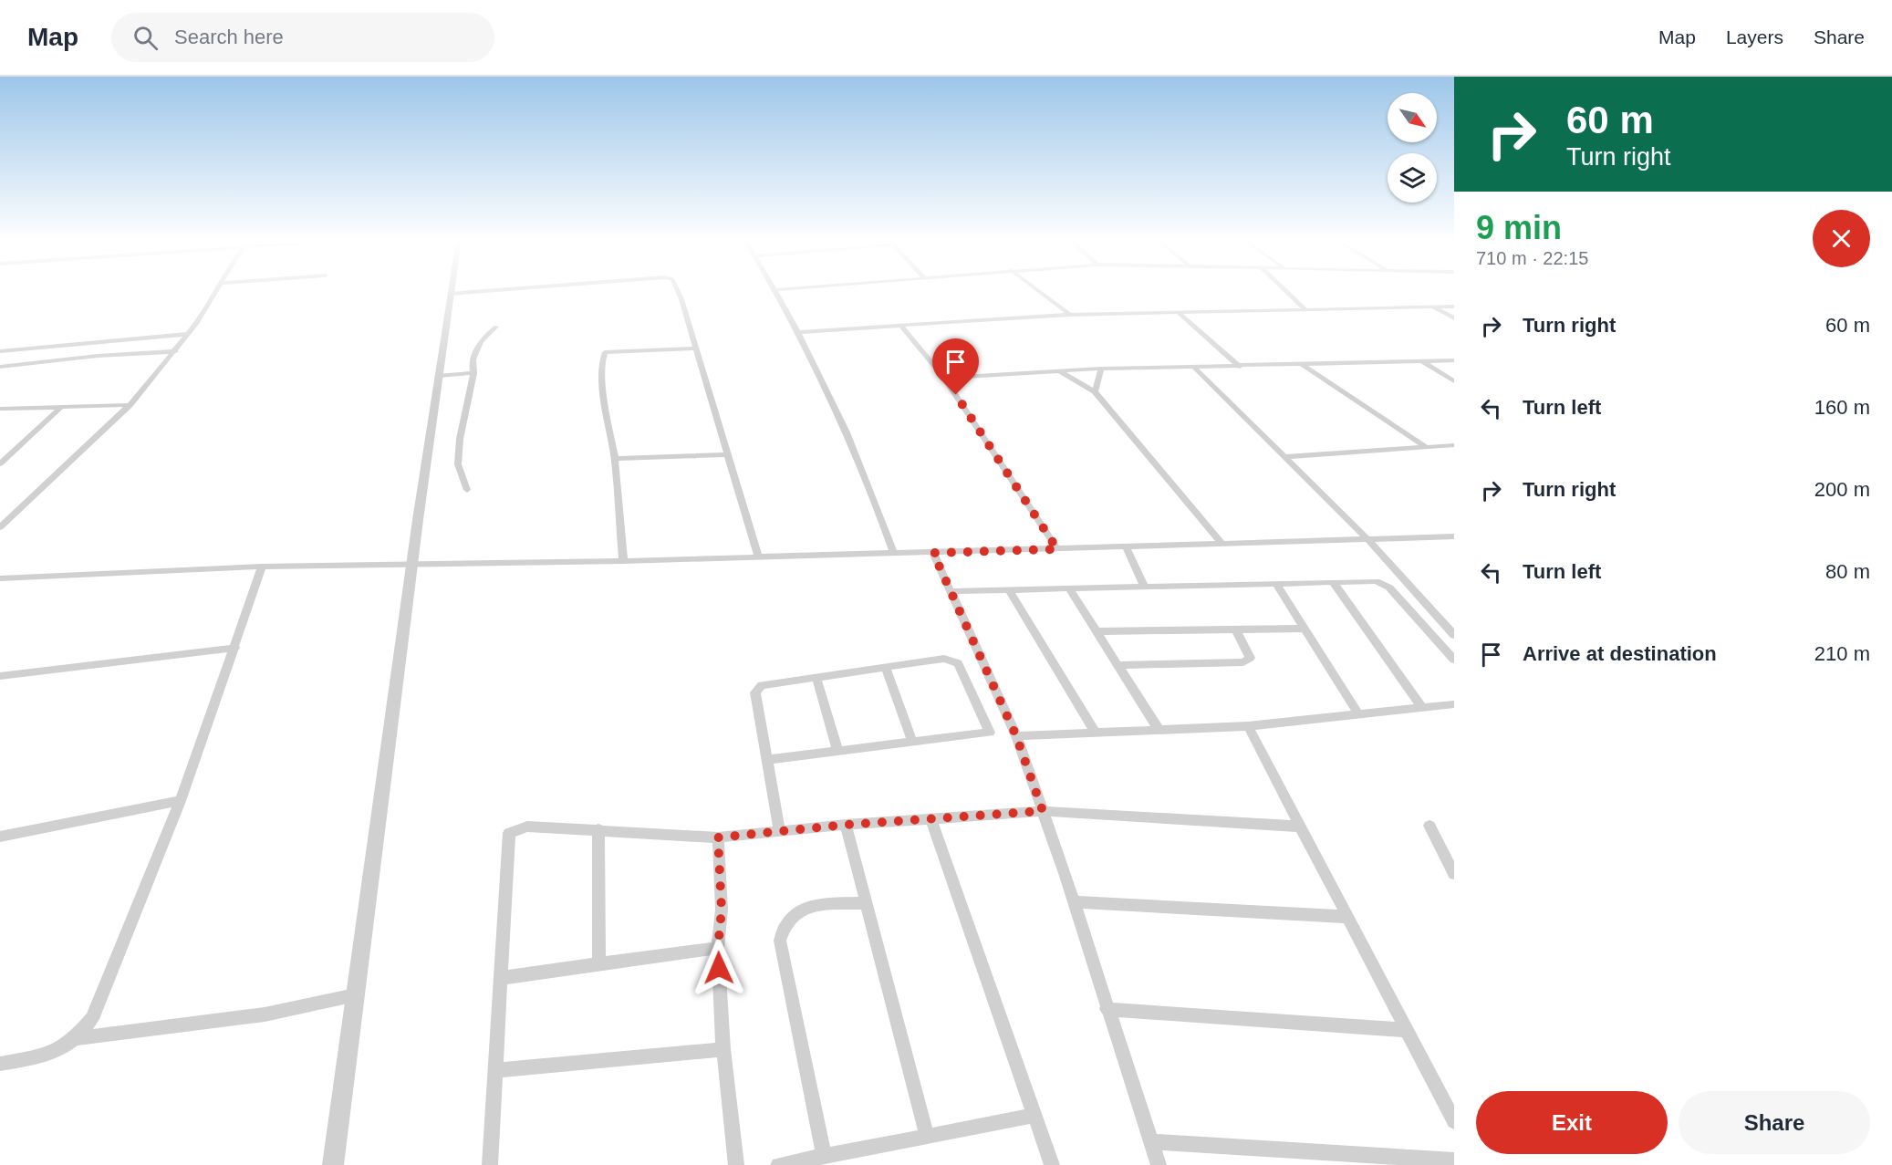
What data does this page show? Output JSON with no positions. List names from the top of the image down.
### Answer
{
  "north": "bottom right",
  "page": {
    "header": "Map",
    "search": "Search here",
    "nav": ["Map", "Layers", "Share"],
    "turn": ["60 m", "Turn right"],
    "heading": ["9 min", "710 m · 22:15"],
    "list": [
      {
        "name": "Turn right",
        "value": "60 m"
      },
      {
        "name": "Turn left",
        "value": "160 m"
      },
      {
        "name": "Turn right",
        "value": "200 m"
      },
      {
        "name": "Turn left",
        "value": "80 m"
      },
      {
        "name": "Arrive at destination",
        "value": "210 m"
      }
    ],
    "buttons": ["Exit", "Share"]
  }
}
